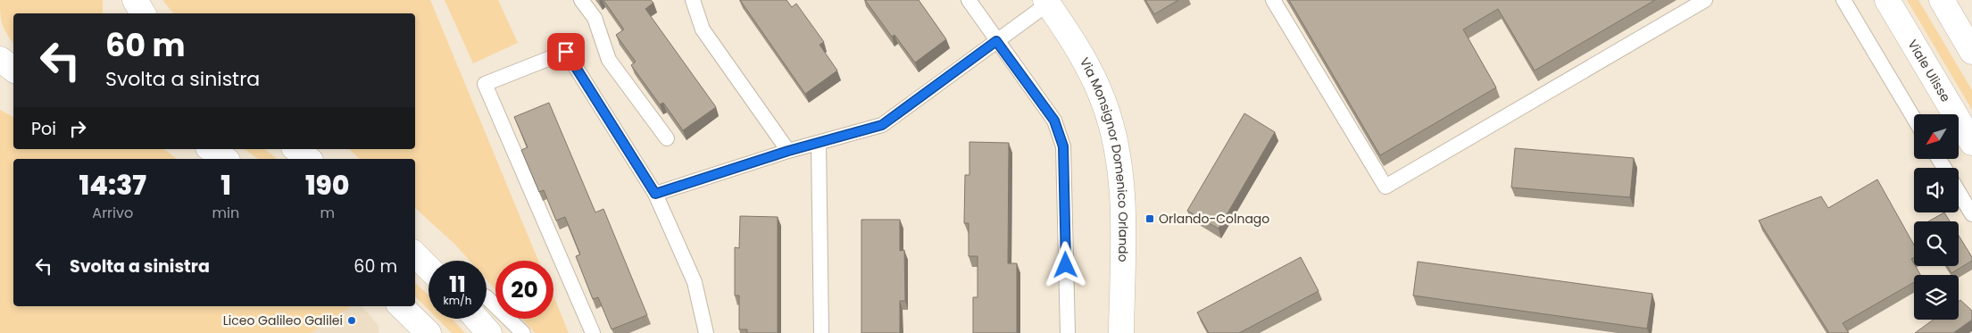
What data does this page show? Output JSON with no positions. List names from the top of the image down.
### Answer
{
  "streets": {
    "main road": ["Viale Ulisse", "Via Monsignor Domenico Orlando"]
  },
  "places": {
    "transit": ["Orlando-Colnago"],
    "other": ["Liceo Galileo Galilei"]
  },
  "north": "bottom left",
  "page": {
    "turn": ["60 m", "Svolta a sinistra"],
    "then": "Poi",
    "eta": [
      "14:37",
      "Arrivo",
      "1",
      "min",
      "190",
      "m"
    ],
    "list": [
      {
        "name": "Svolta a sinistra",
        "value": "60 m"
      }
    ],
    "speed": "11 km/h",
    "limit": "20"
  }
}
